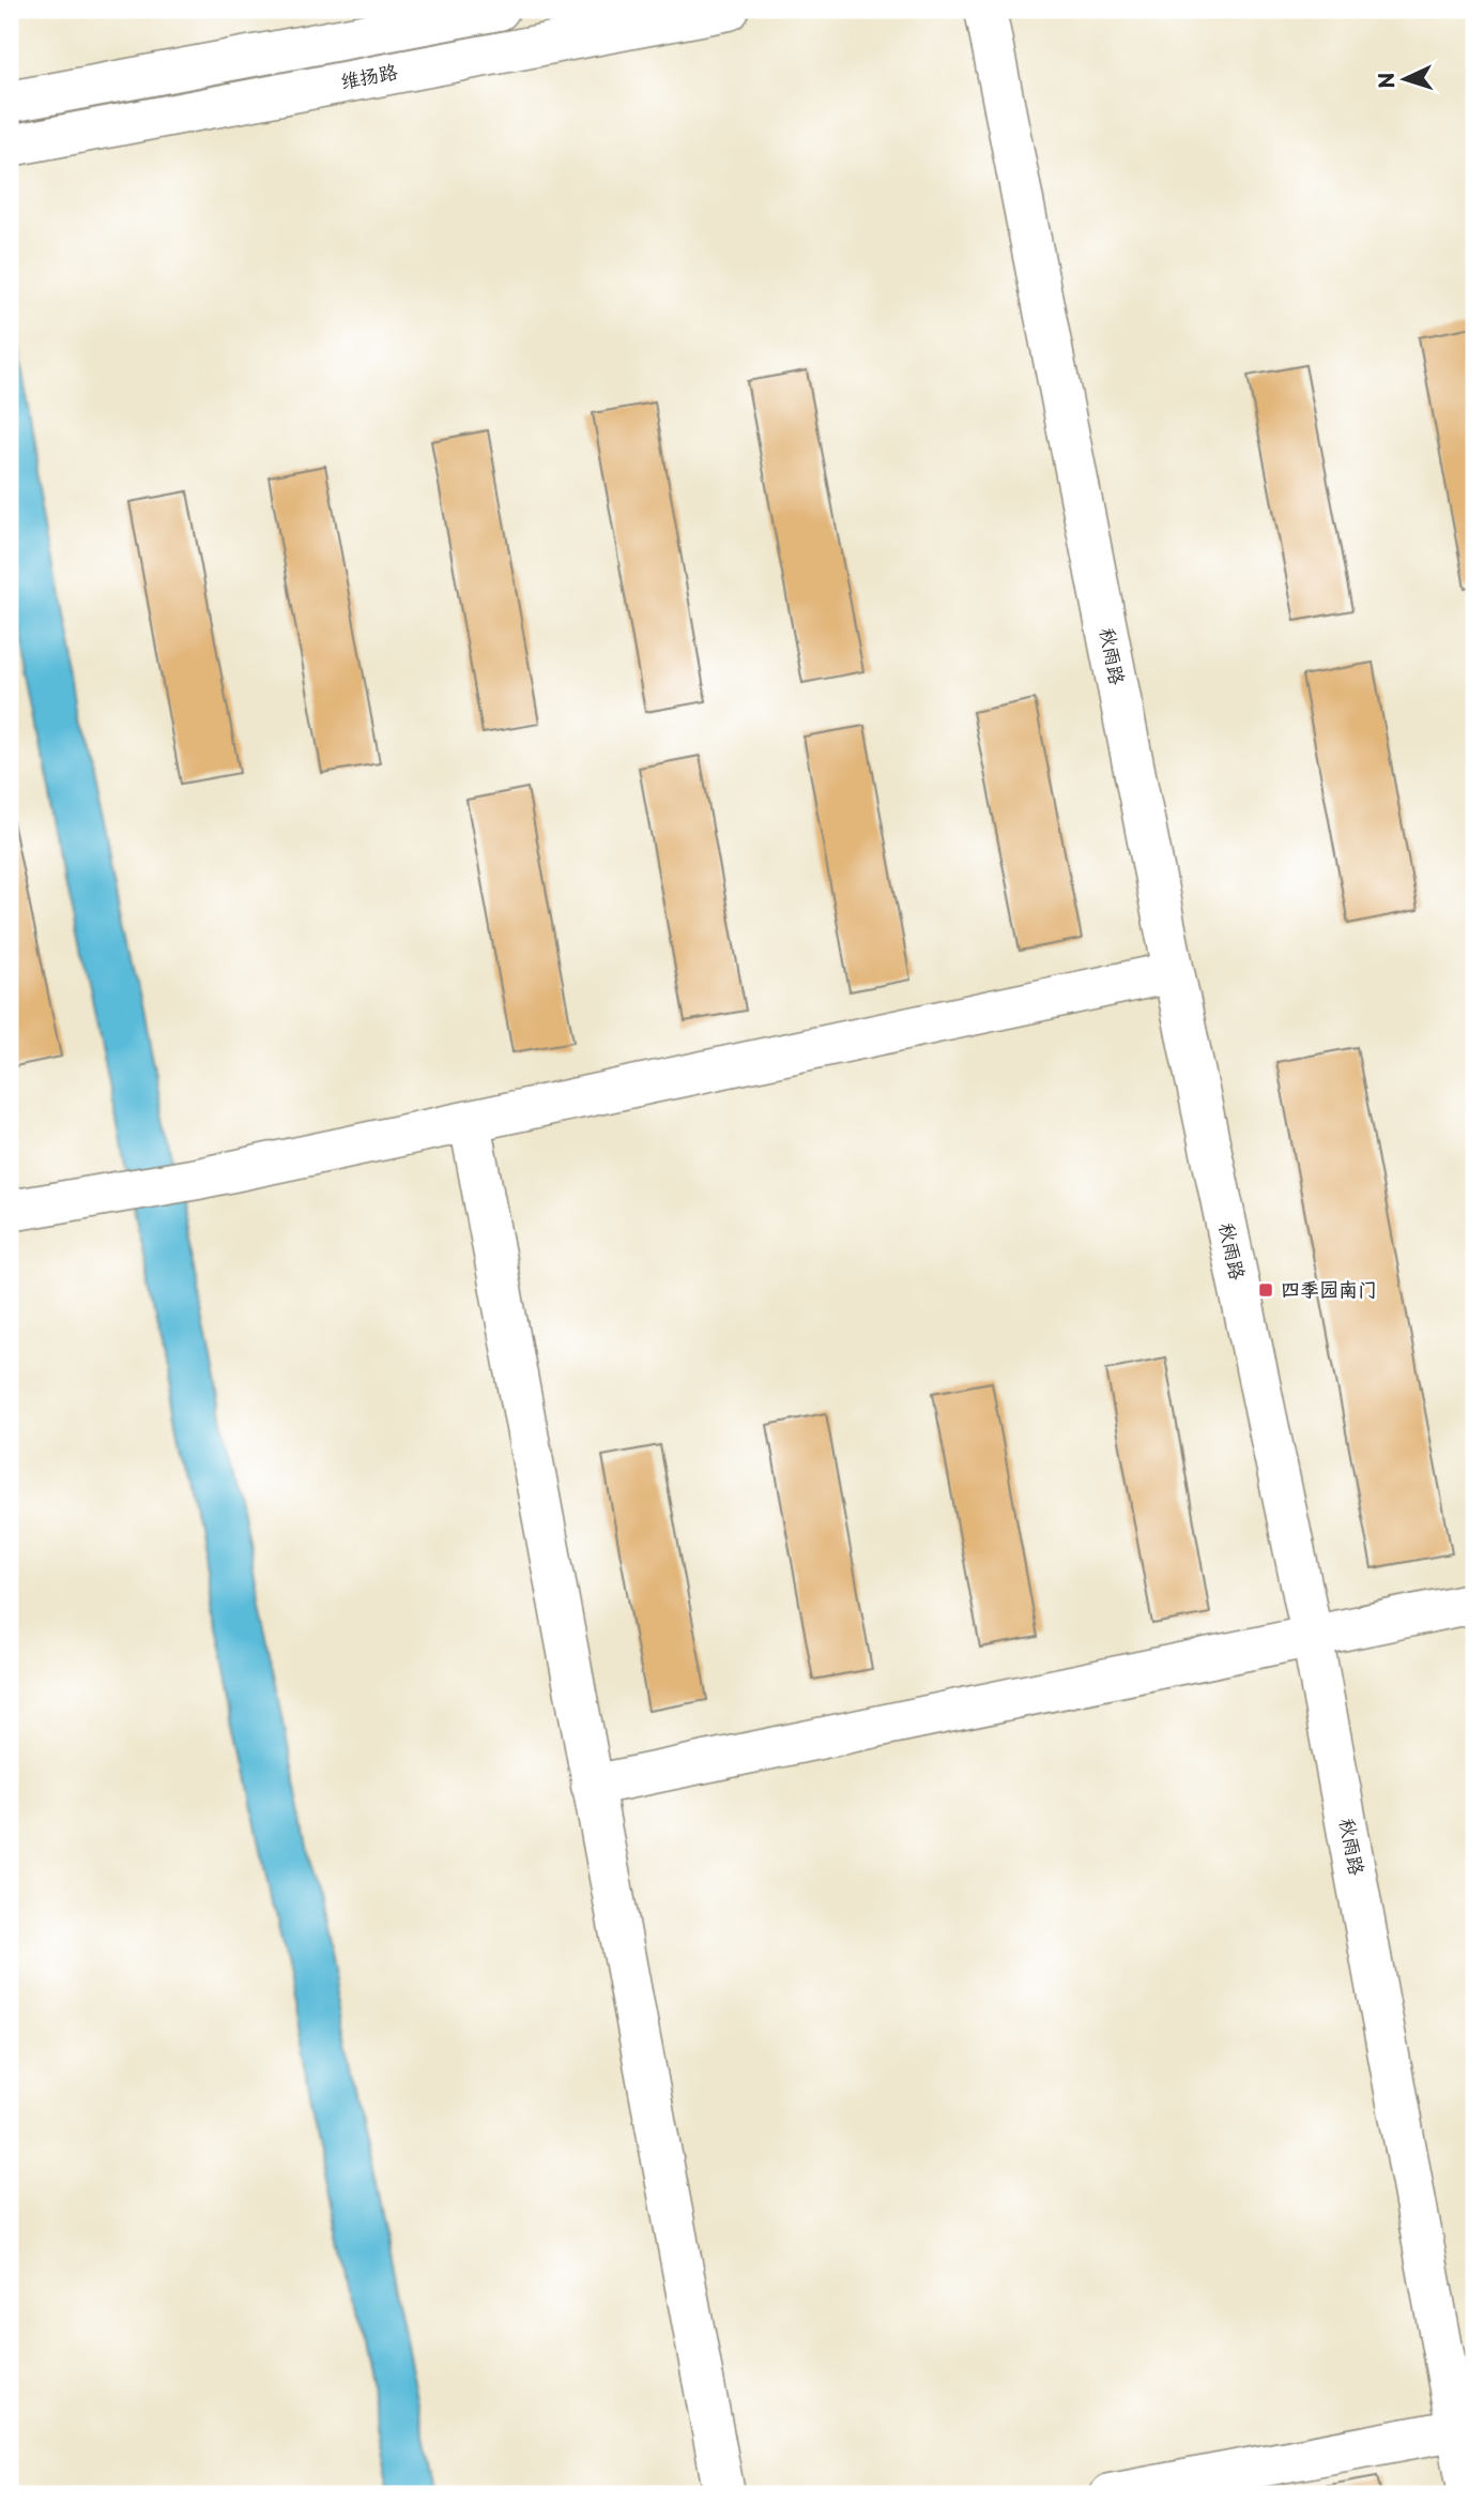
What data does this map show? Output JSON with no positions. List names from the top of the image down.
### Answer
{
  "streets": {
    "street": ["维扬路", "秋雨路"]
  },
  "places": {
    "transit": ["四季园南门"]
  },
  "north": "left"
}
